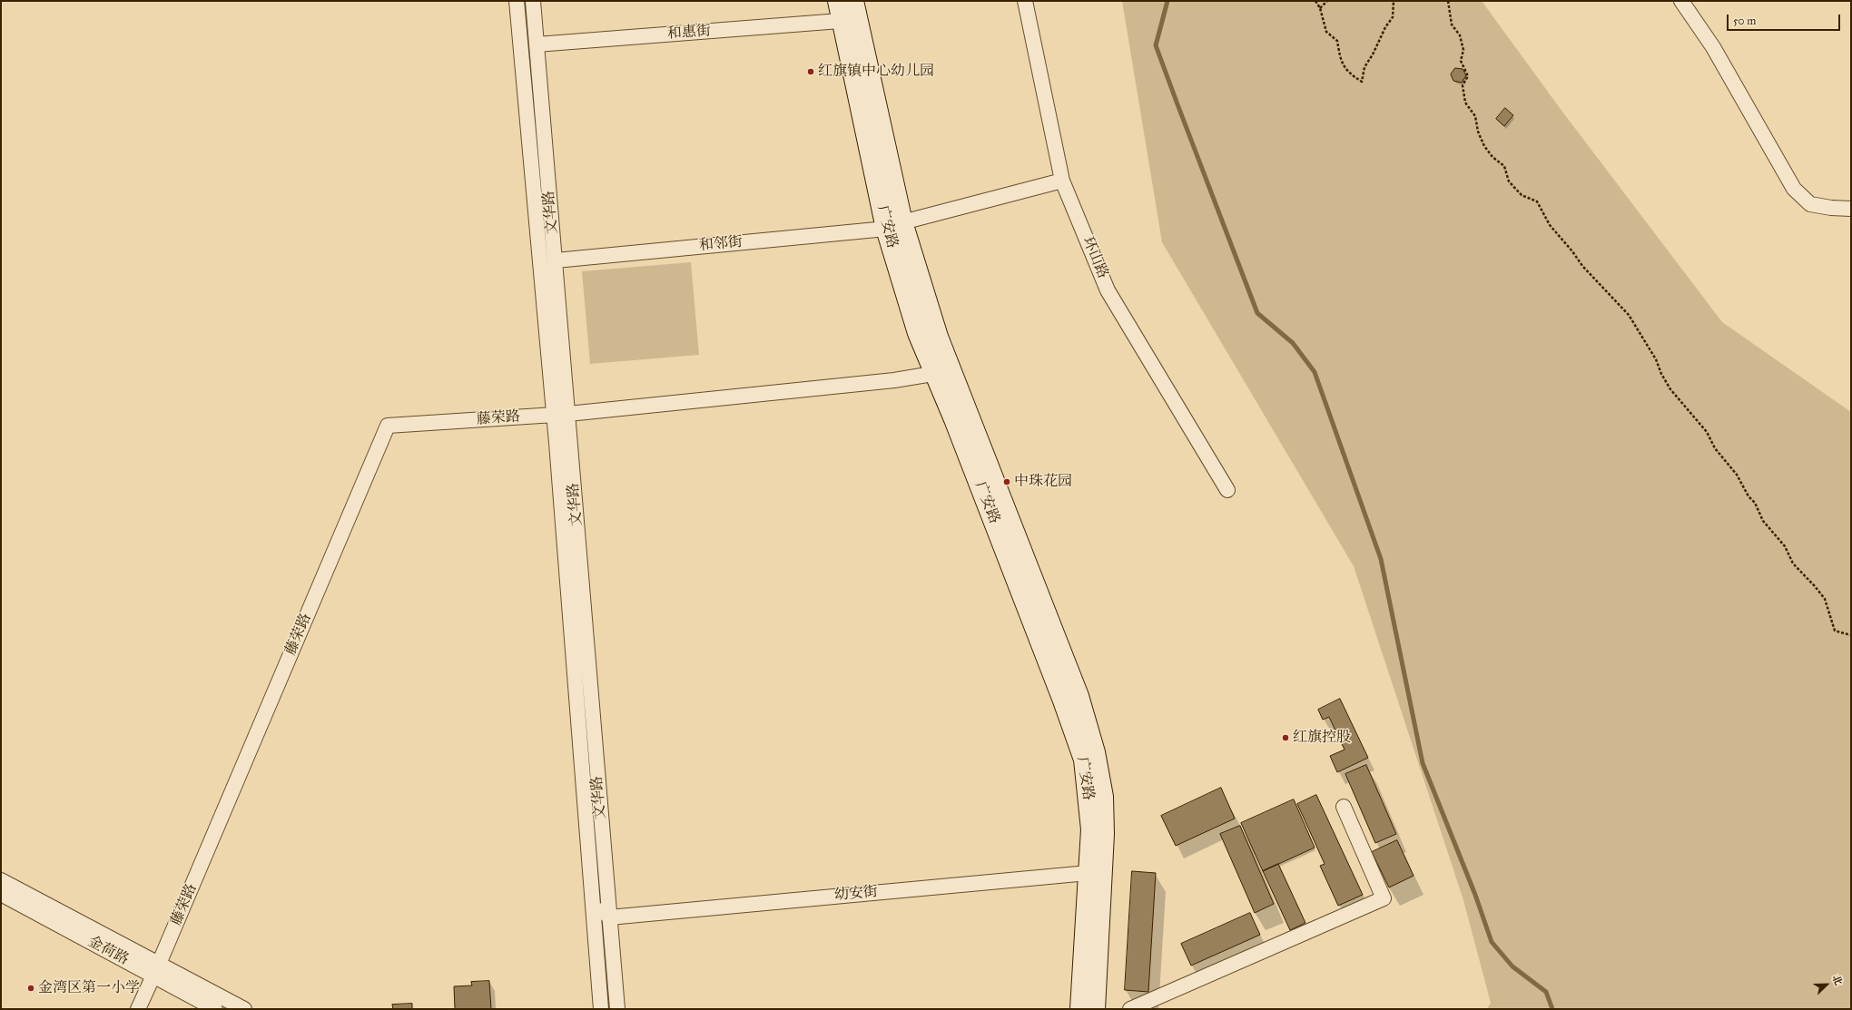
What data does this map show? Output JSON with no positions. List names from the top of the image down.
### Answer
{
  "streets": {
    "street": [
      "和惠街",
      "文华路",
      "广安路",
      "和邻街",
      "环山路",
      "藤荣路",
      "幼安街",
      "金荷路"
    ]
  },
  "crossings": [
    ["和惠街", "文华路"],
    ["和惠街", "广安路"],
    ["文华路", "和邻街"],
    ["文华路", "藤荣路"],
    ["文华路", "幼安街"],
    ["广安路", "和邻街"],
    ["广安路", "藤荣路"],
    ["广安路", "幼安街"],
    ["和邻街", "环山路"],
    ["藤荣路", "金荷路"]
  ],
  "places": [
    "红旗镇中心幼儿园",
    "中珠花园",
    "红旗控股",
    "金湾区第一小学"
  ],
  "scale_bar": "50 m",
  "north": "top right"
}
